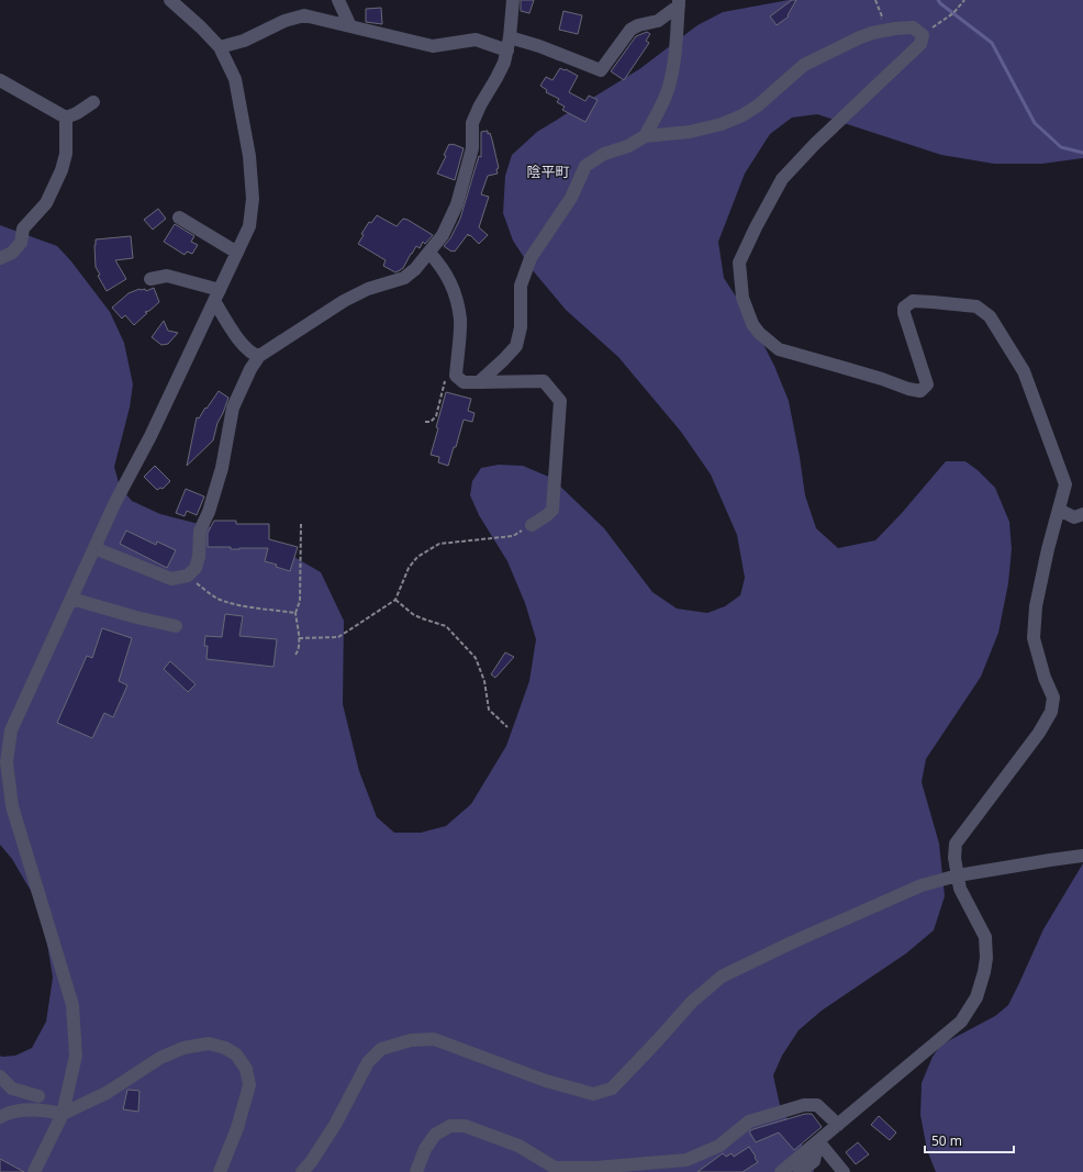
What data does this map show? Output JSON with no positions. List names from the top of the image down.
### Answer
{
  "districts": ["陰平町"],
  "scale_bar": "50 m"
}
